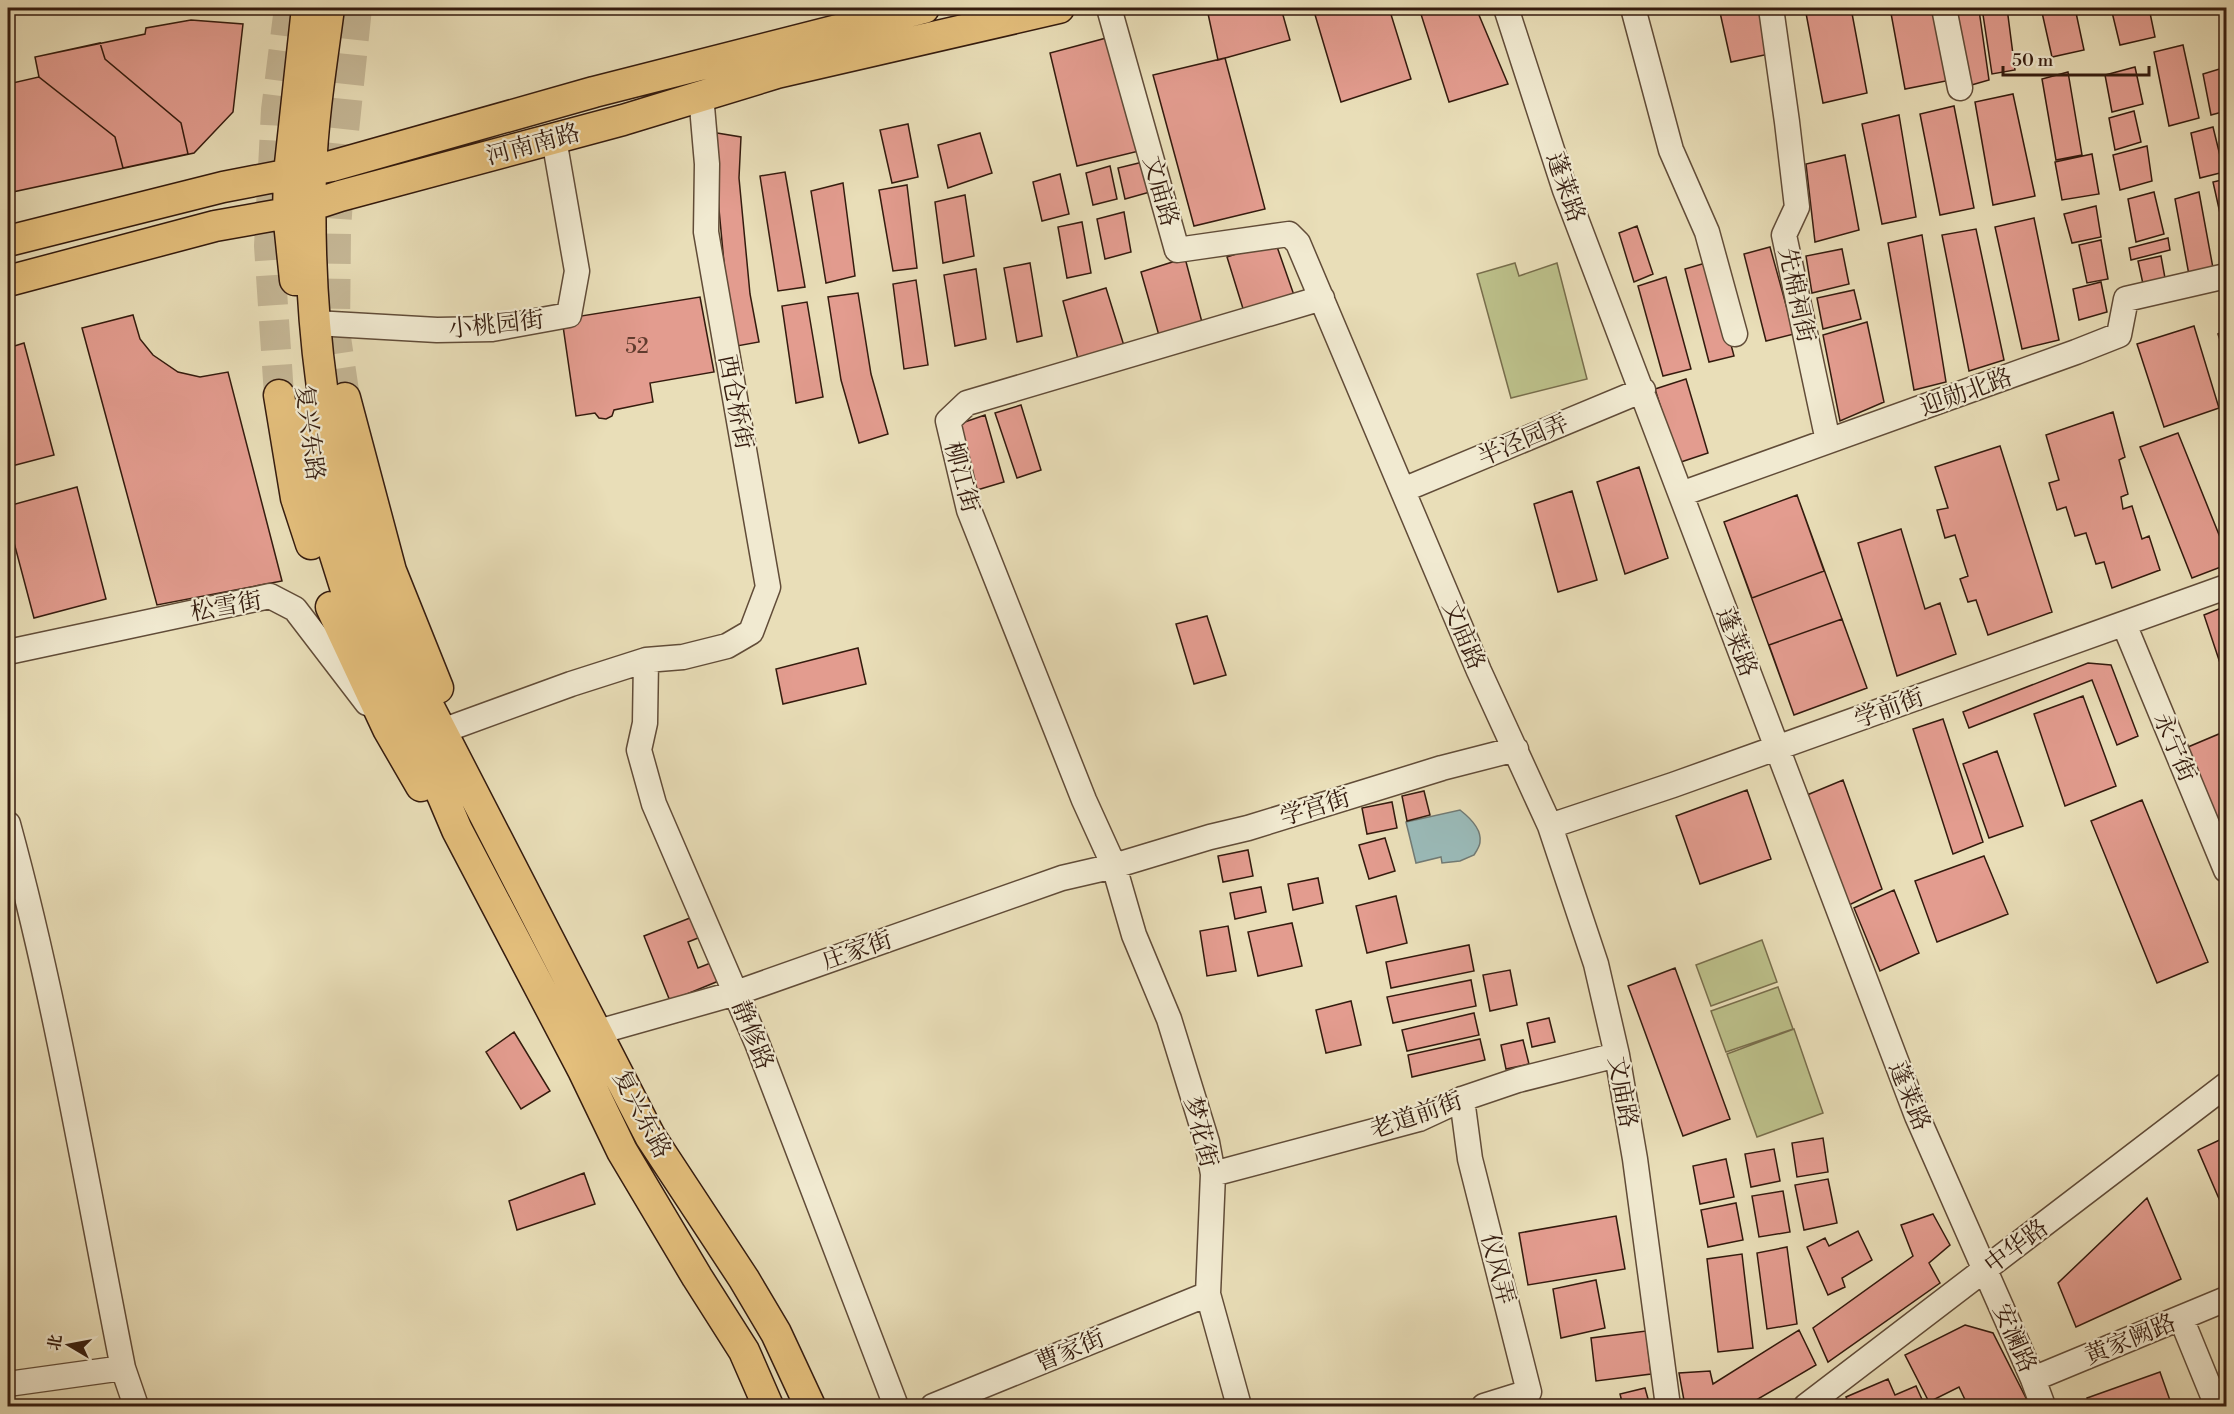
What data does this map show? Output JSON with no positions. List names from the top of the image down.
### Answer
{
  "streets": {
    "main road": ["河南南路", "复兴东路"],
    "street": [
      "蓬莱路",
      "文庙路",
      "先棉祠街",
      "小桃园街",
      "迎勋北路",
      "西仓桥街",
      "半泾园弄",
      "柳江街",
      "松雪街",
      "学前街",
      "永宁街",
      "学宫街",
      "庄家街",
      "静修路",
      "老道前街",
      "梦花街",
      "中华路",
      "仪风弄",
      "安澜路",
      "黄家阙路",
      "曹家街"
    ]
  },
  "crossings": [
    ["河南南路", "小桃园街"],
    ["河南南路", "西仓桥街"],
    ["河南南路", "复兴东路"],
    ["蓬莱路", "迎勋北路"],
    ["蓬莱路", "半泾园弄"],
    ["蓬莱路", "学前街"],
    ["蓬莱路", "中华路"],
    ["蓬莱路", "安澜路"],
    ["文庙路", "半泾园弄"],
    ["文庙路", "柳江街"],
    ["文庙路", "学前街"],
    ["文庙路", "学宫街"],
    ["文庙路", "老道前街"],
    ["先棉祠街", "迎勋北路"],
    ["小桃园街", "复兴东路"],
    ["西仓桥街", "静修路"],
    ["复兴东路", "松雪街"],
    ["复兴东路", "庄家街"],
    ["柳江街", "学宫街"],
    ["柳江街", "庄家街"],
    ["柳江街", "梦花街"],
    ["学前街", "永宁街"],
    ["学宫街", "庄家街"],
    ["学宫街", "梦花街"],
    ["庄家街", "静修路"],
    ["庄家街", "梦花街"],
    ["老道前街", "梦花街"],
    ["老道前街", "仪风弄"],
    ["梦花街", "曹家街"],
    ["中华路", "安澜路"],
    ["安澜路", "黄家阙路"]
  ],
  "house_numbers": ["52"],
  "scale_bar": "50 m",
  "north": "left"
}
